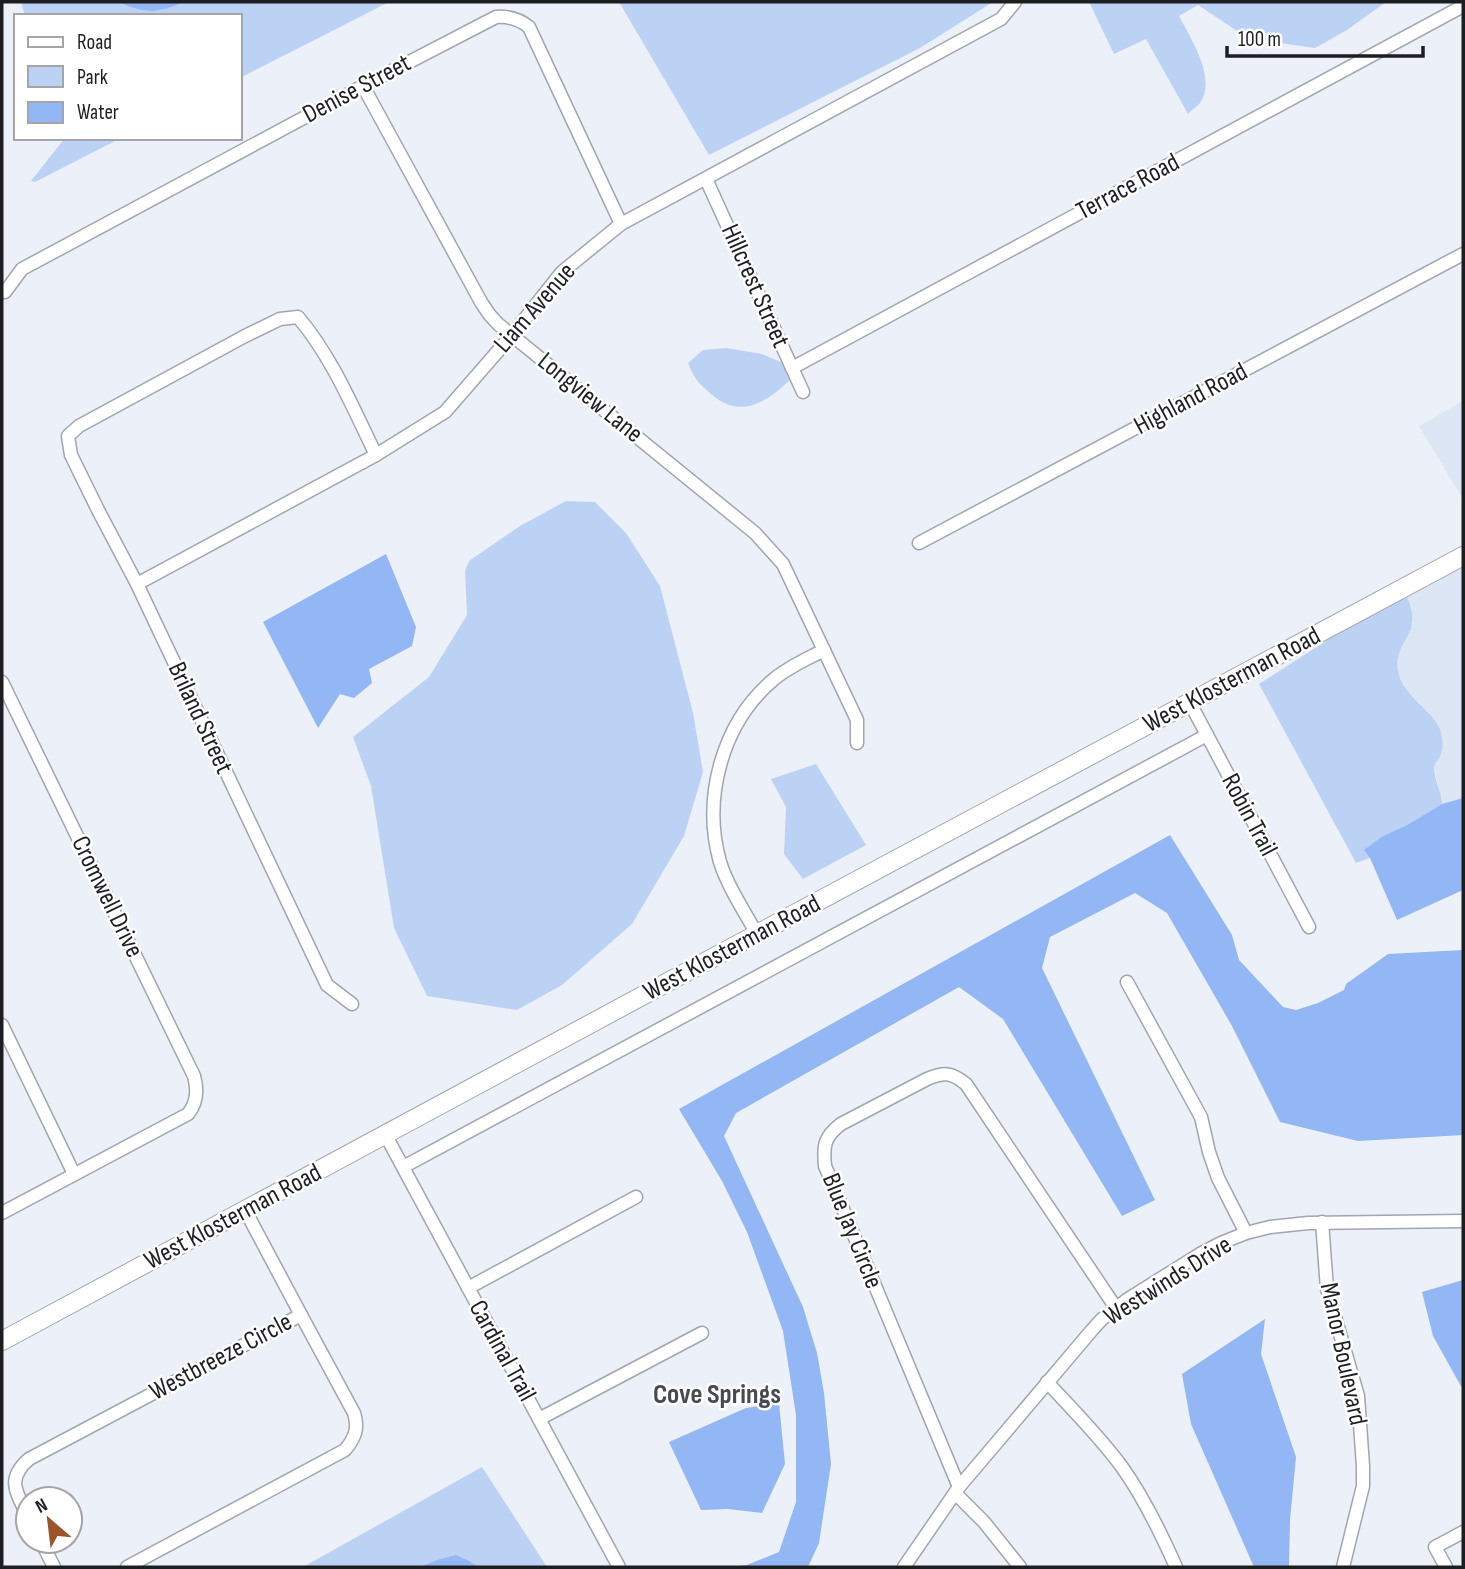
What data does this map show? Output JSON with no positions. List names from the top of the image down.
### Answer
{
  "streets": {
    "street": [
      "Denise Street",
      "Terrace Road",
      "Hillcrest Street",
      "Liam Avenue",
      "Longview Lane",
      "Highland Road",
      "West Klosterman Road",
      "Briland Street",
      "Robin Trail",
      "Cromwell Drive",
      "Blue Jay Circle",
      "Westwinds Drive",
      "Cardinal Trail",
      "Manor Boulevard",
      "Westbreeze Circle"
    ]
  },
  "crossings": [
    ["Denise Street", "Liam Avenue"],
    ["Denise Street", "Longview Lane"],
    ["Terrace Road", "Hillcrest Street"],
    ["Hillcrest Street", "Liam Avenue"],
    ["Liam Avenue", "Longview Lane"],
    ["Liam Avenue", "Briland Street"],
    ["West Klosterman Road", "Robin Trail"],
    ["West Klosterman Road", "Cardinal Trail"],
    ["Blue Jay Circle", "Westwinds Drive"],
    ["Westwinds Drive", "Manor Boulevard"]
  ],
  "districts": ["Cove Springs"],
  "legend": ["Road", "Park", "Water"],
  "scale_bar": "100 m",
  "north": "top left"
}
